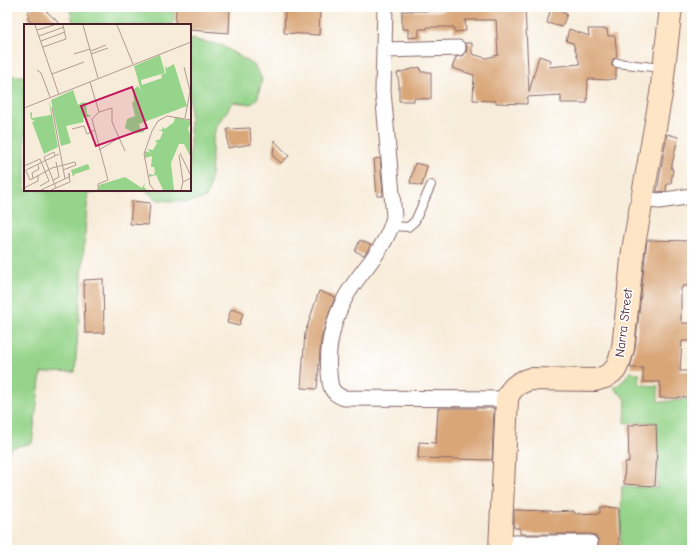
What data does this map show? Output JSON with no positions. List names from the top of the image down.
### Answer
{
  "streets": {
    "street": ["Narra Street"]
  }
}
